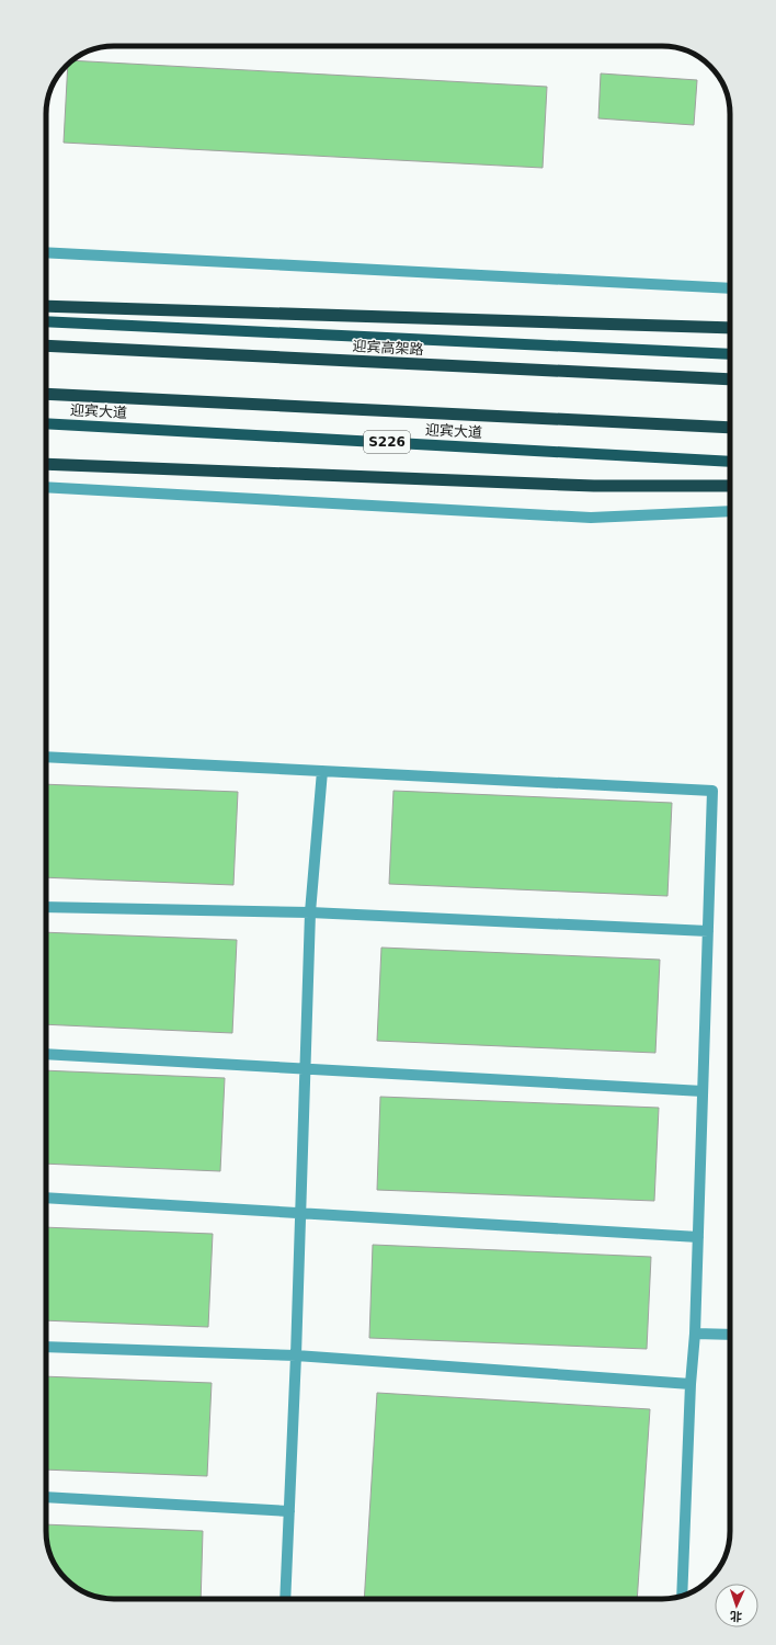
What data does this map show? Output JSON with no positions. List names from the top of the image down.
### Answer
{
  "streets": {
    "highway": ["迎宾高架路"],
    "main road": ["迎宾大道", "S226"]
  },
  "north": "bottom"
}
